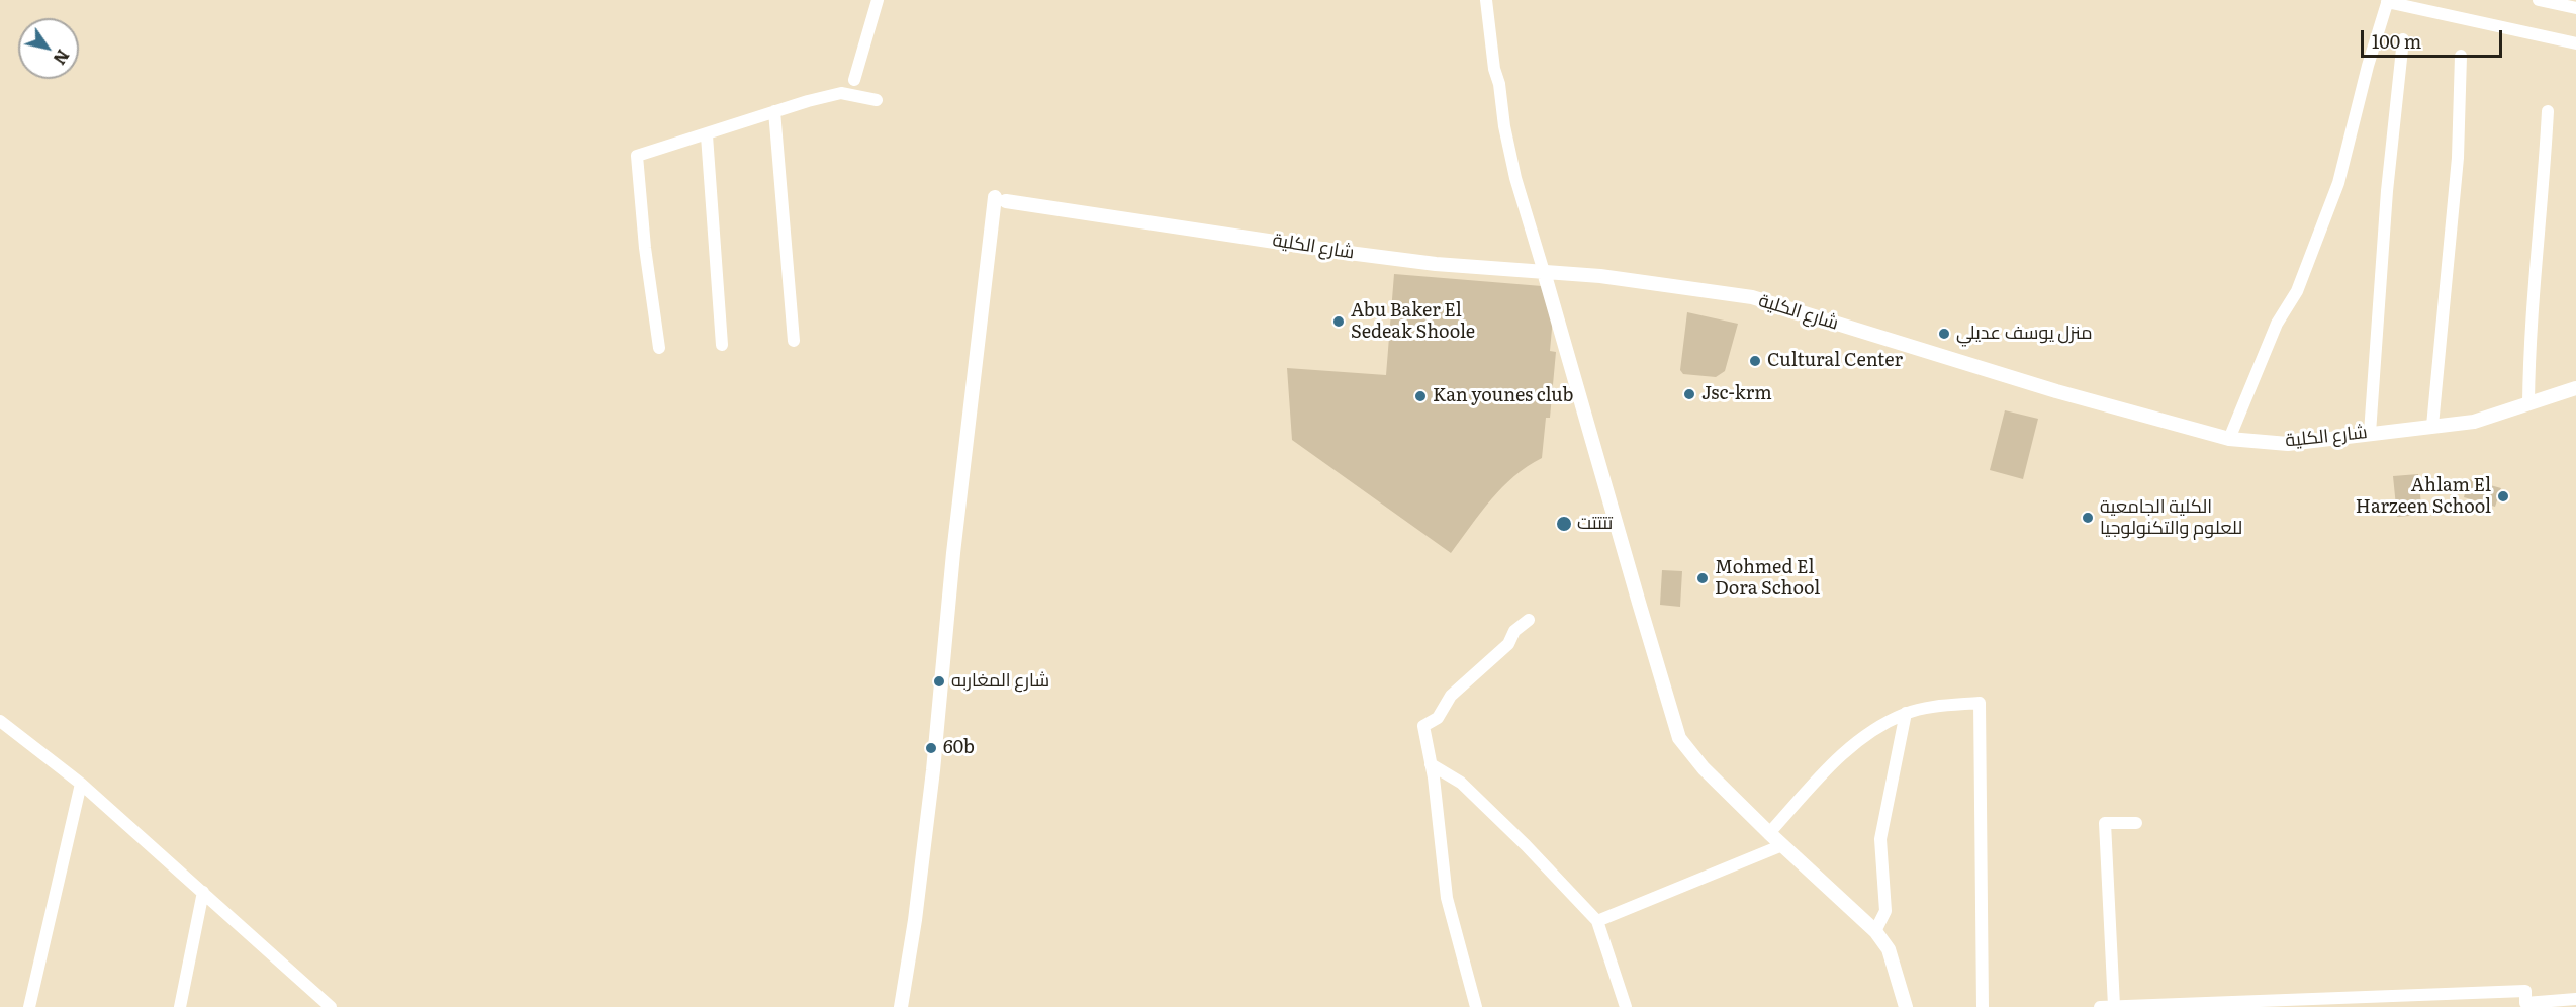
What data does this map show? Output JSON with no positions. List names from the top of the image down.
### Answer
{
  "streets": {
    "street": ["شارع الكلية"]
  },
  "places": [
    "Abu Baker El Sedeak Shoole",
    "منزل يوسف عديلي",
    "Cultural Center",
    "Jsc-krm",
    "Kan younes club",
    "Ahlam El Harzeen School",
    "الكلية الجامعية للعلوم والتكنولوجيا",
    "تتتتت",
    "Mohmed El Dora School",
    "شارع المغاربه",
    "60b"
  ],
  "scale_bar": "100 m",
  "north": "bottom right"
}
